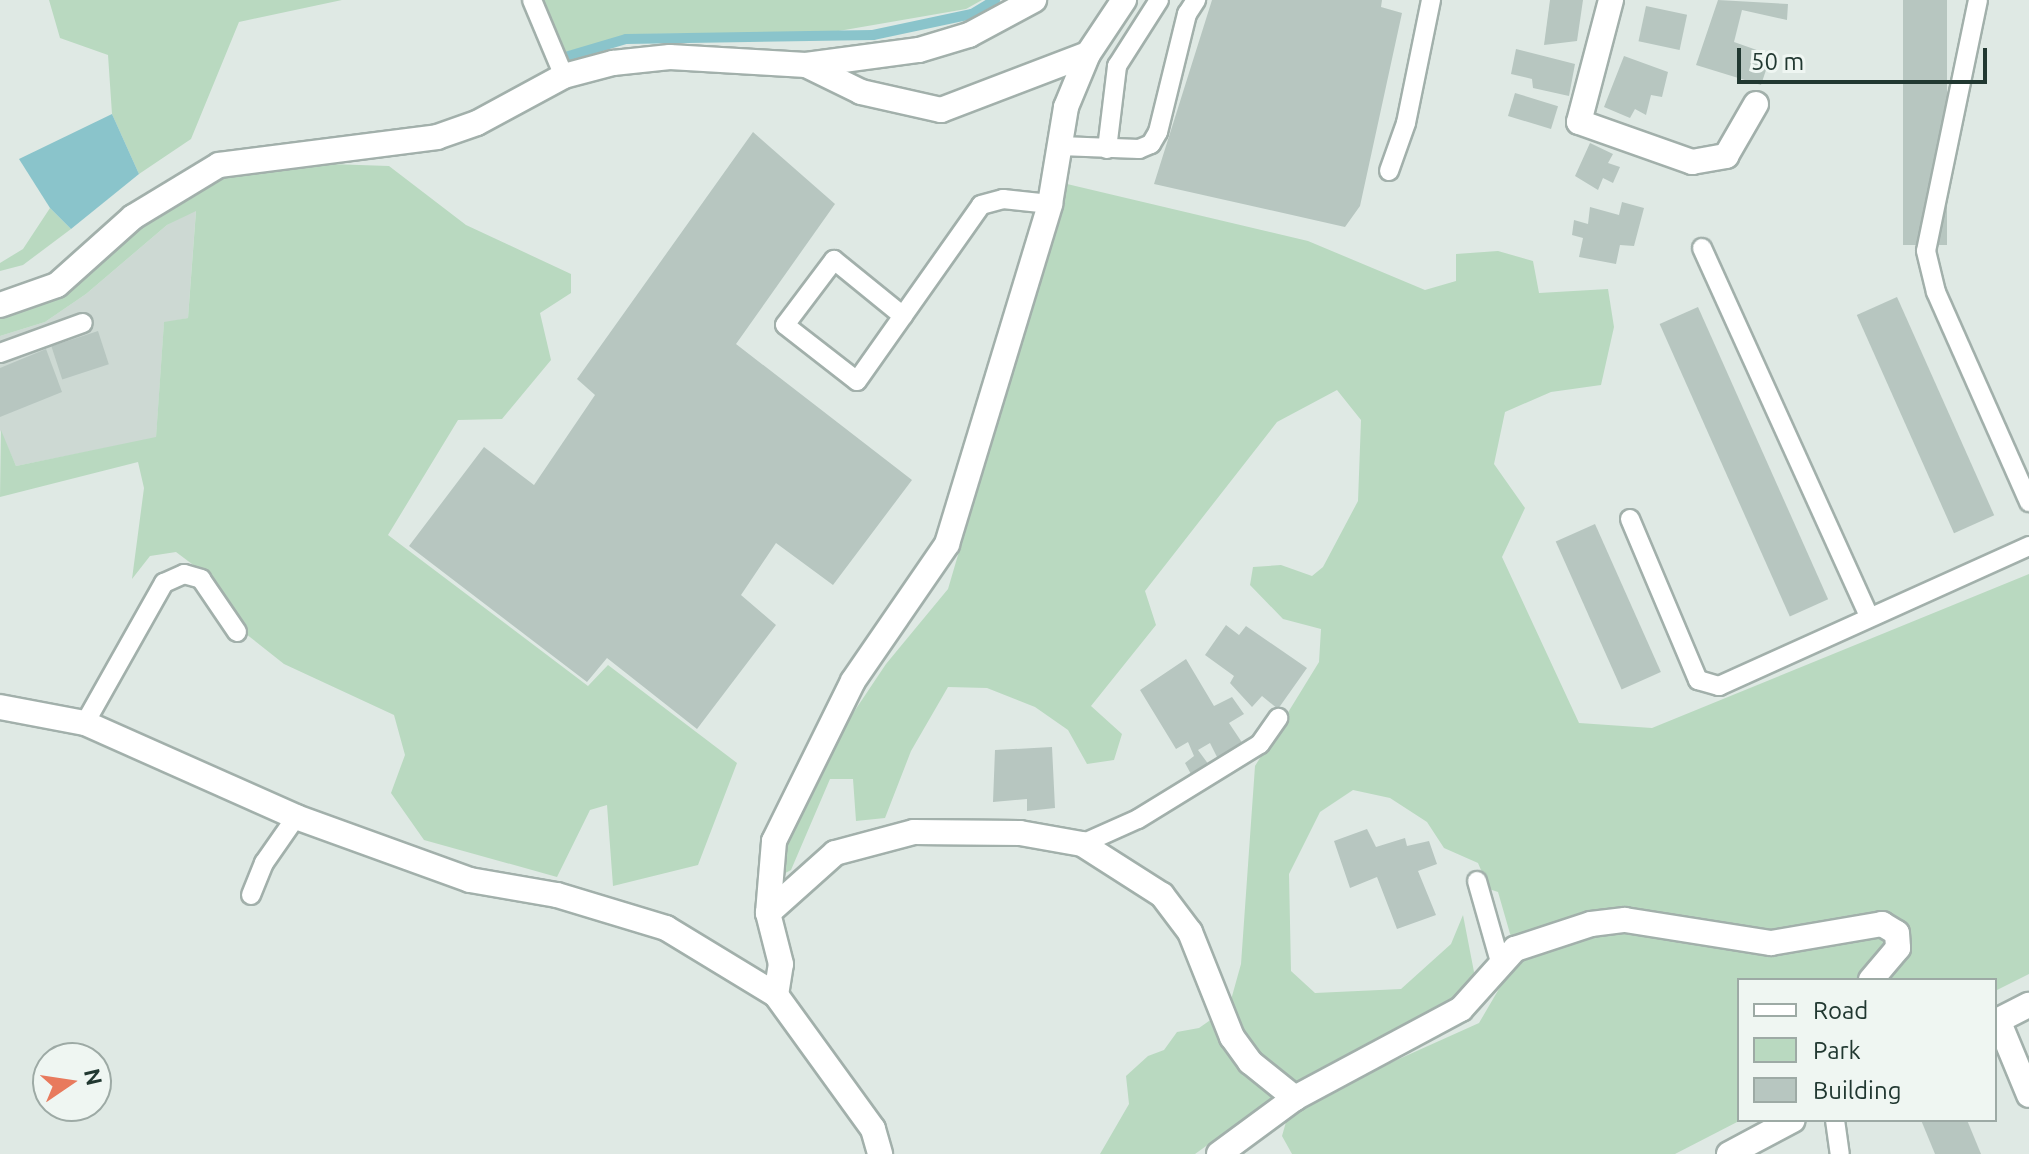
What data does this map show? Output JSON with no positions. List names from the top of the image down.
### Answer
{
  "legend": ["Road", "Park", "Building"],
  "scale_bar": "50 m",
  "north": "right"
}
